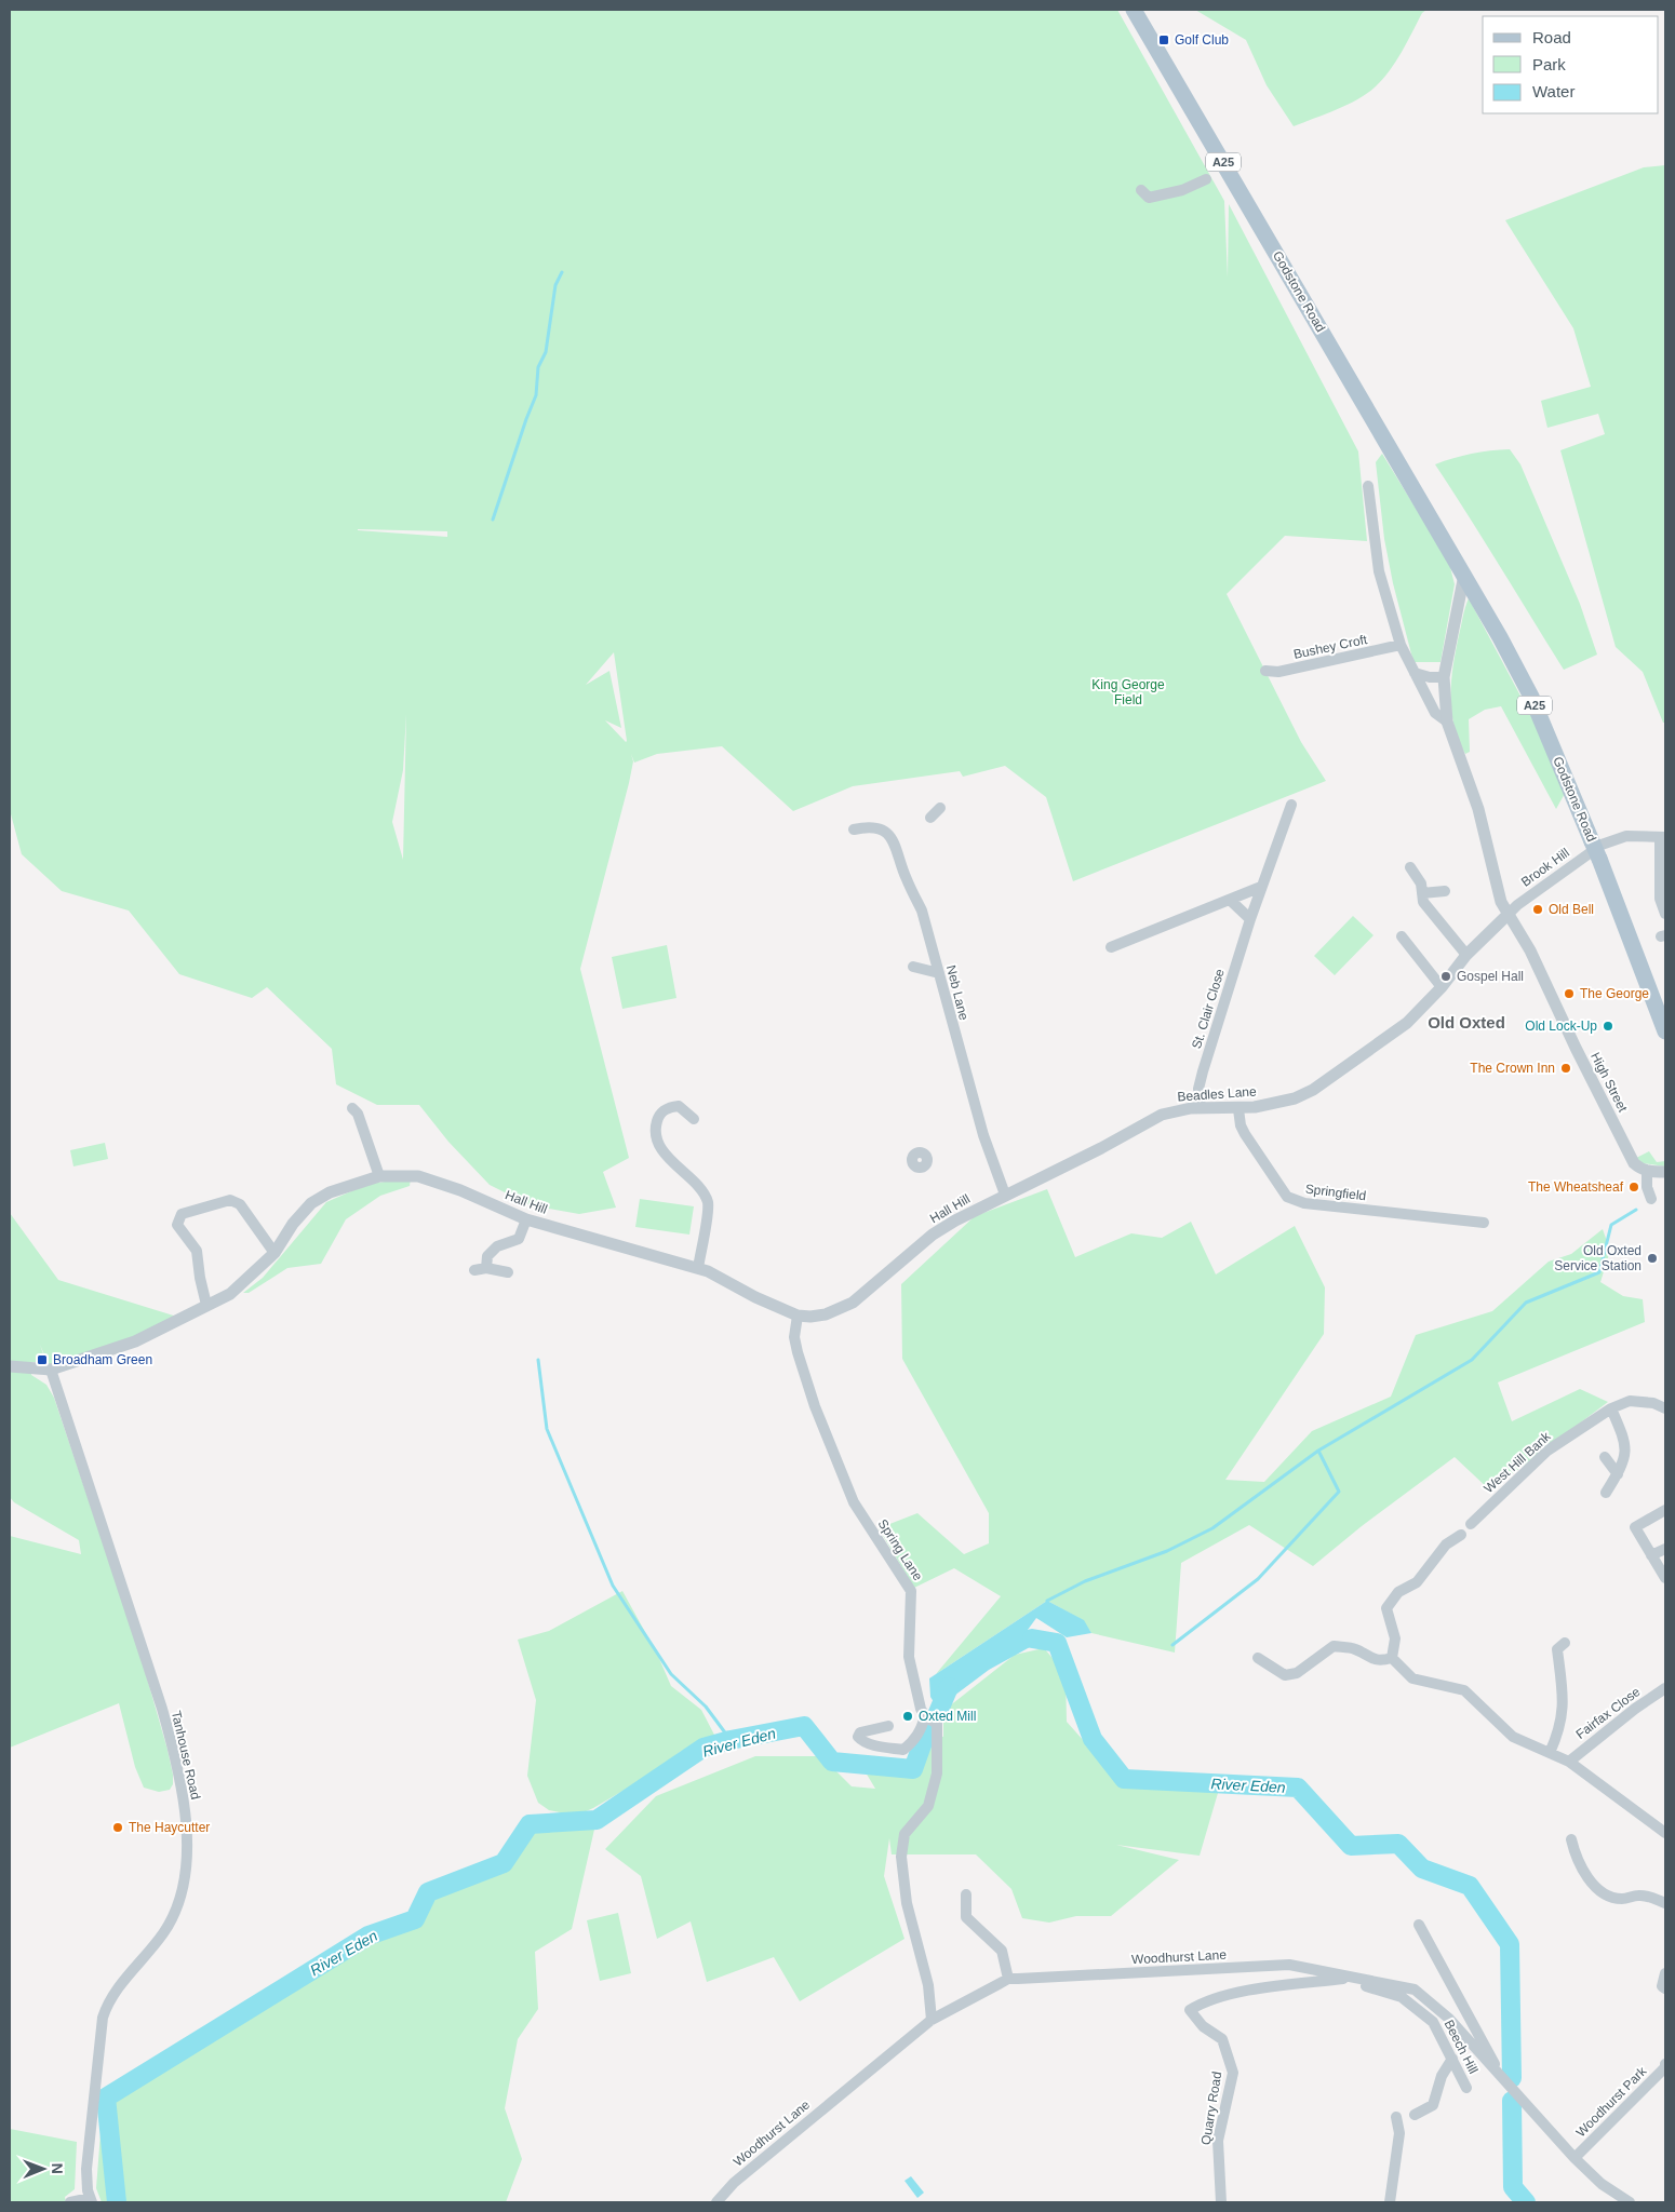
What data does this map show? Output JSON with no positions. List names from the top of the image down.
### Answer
{
  "streets": {
    "main road": ["A25", "Godstone Road"],
    "street": [
      "Bushey Croft",
      "Brook Hill",
      "Neb Lane",
      "St. Clair Close",
      "High Street",
      "Beadles Lane",
      "Springfield",
      "Hall Hill",
      "West Hill Bank",
      "Spring Lane",
      "Fairfax Close",
      "Tanhouse Road",
      "Woodhurst Lane",
      "Beech Hill",
      "Woodhurst Park",
      "Quarry Road"
    ]
  },
  "crossings": [
    ["Brook Hill", "High Street"],
    ["Brook Hill", "Beadles Lane"],
    ["Neb Lane", "Beadles Lane"],
    ["Neb Lane", "Hall Hill"],
    ["St. Clair Close", "Beadles Lane"],
    ["High Street", "Beadles Lane"],
    ["Beadles Lane", "Springfield"],
    ["Beadles Lane", "Hall Hill"],
    ["Hall Hill", "Spring Lane"],
    ["Hall Hill", "Tanhouse Road"],
    ["Spring Lane", "Woodhurst Lane"],
    ["Woodhurst Lane", "Woodhurst Park"],
    ["Woodhurst Lane", "Quarry Road"],
    ["Beech Hill", "Quarry Road"]
  ],
  "districts": ["Old Oxted"],
  "water": ["River Eden"],
  "parks": ["King George Field"],
  "places": {
    "transit": ["Golf Club", "Broadham Green"],
    "other": [
      "Old Bell",
      "Gospel Hall",
      "The George",
      "Old Lock-Up",
      "The Crown Inn",
      "The Wheatsheaf",
      "Old Oxted Service Station",
      "Oxted Mill",
      "The Haycutter"
    ]
  },
  "legend": ["Road", "Park", "Water"],
  "north": "right"
}
